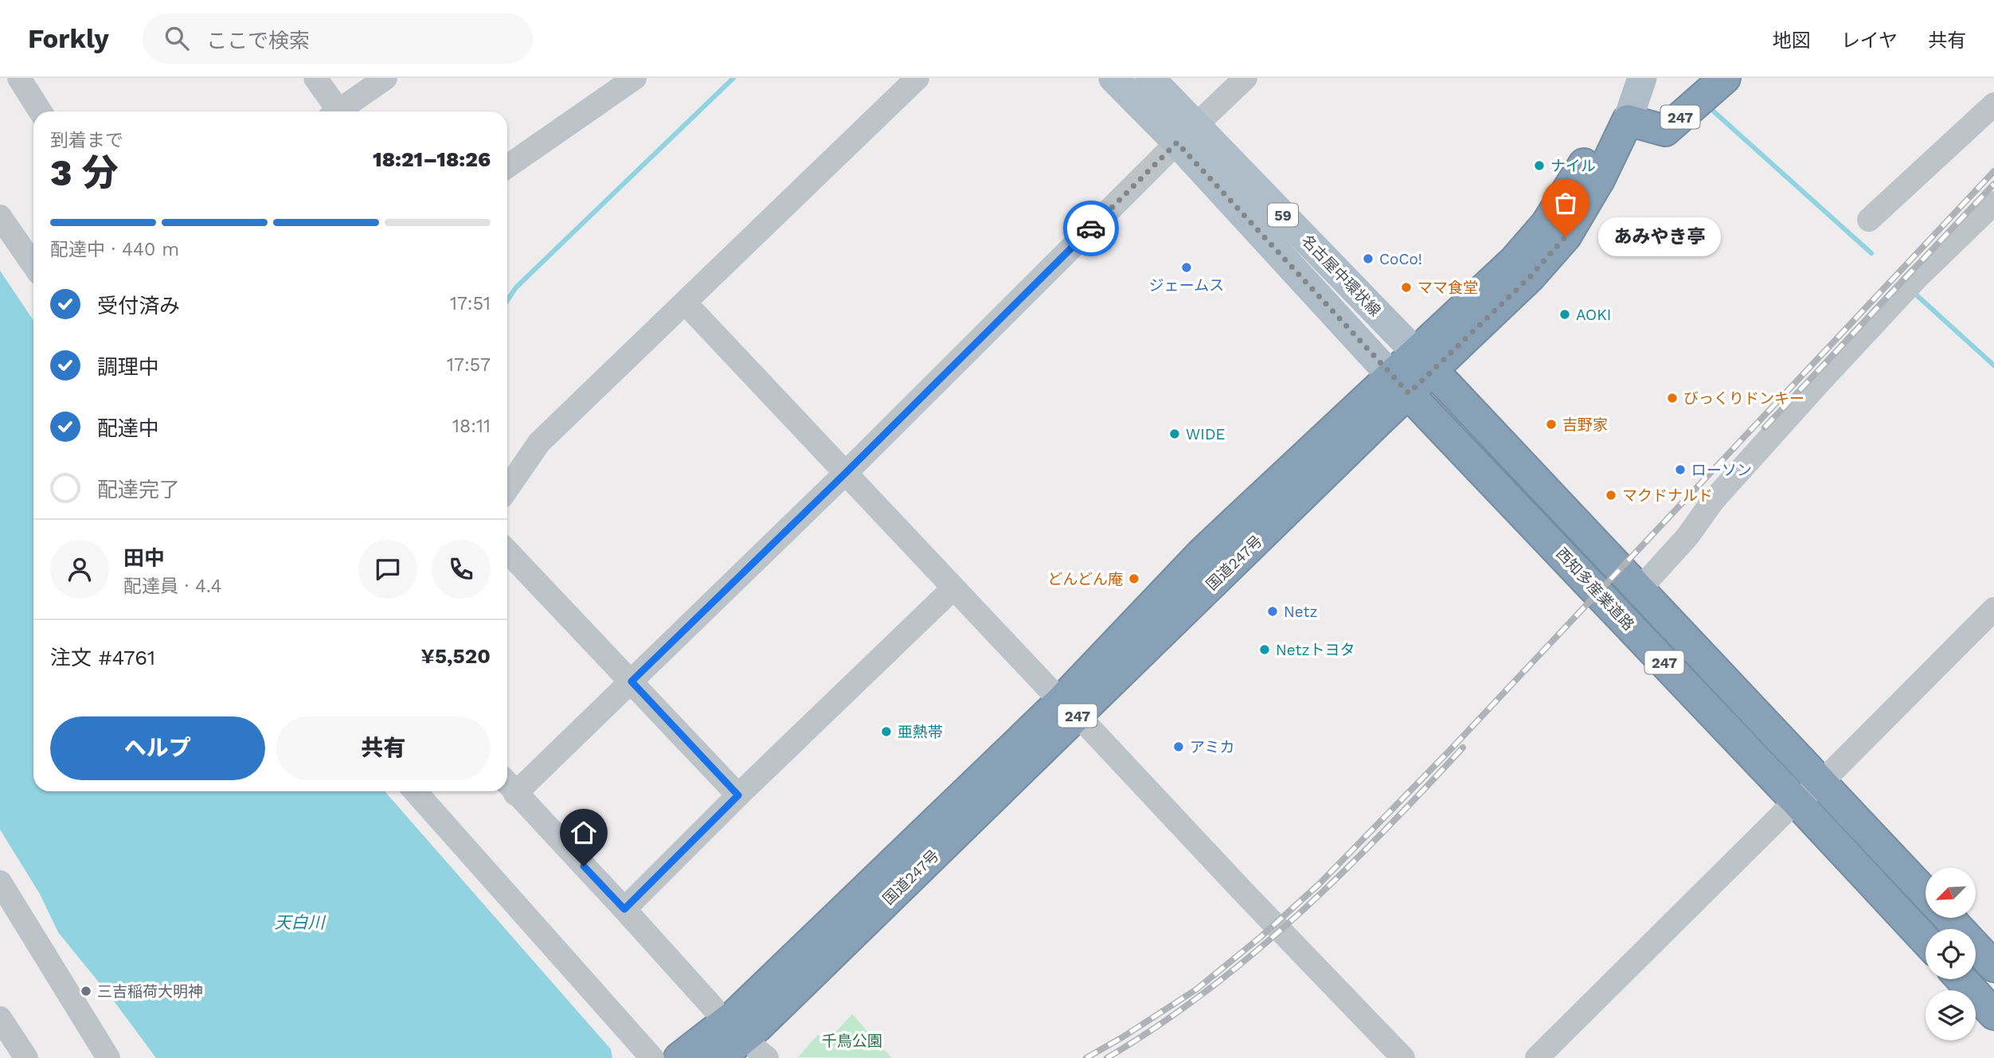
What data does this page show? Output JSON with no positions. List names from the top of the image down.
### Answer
{
  "streets": {
    "highway": ["247", "国道247号", "西知多産業道路"],
    "main road": ["59", "名古屋中環状線"]
  },
  "crossings": [
    ["247", "国道247号"],
    ["名古屋中環状線", "国道247号"],
    ["名古屋中環状線", "西知多産業道路"],
    ["国道247号", "西知多産業道路"]
  ],
  "water": ["天白川"],
  "parks": ["千鳥公園"],
  "places": [
    "ナイル",
    "あみやき亭",
    "CoCo!",
    "ジェームス",
    "ママ食堂",
    "AOKI",
    "びっくりドンキー",
    "吉野家",
    "WIDE",
    "ローソン",
    "マクドナルド",
    "どんどん庵",
    "Netz",
    "Netzトヨタ",
    "亜熱帯",
    "アミカ",
    "三吉稲荷大明神"
  ],
  "north": "bottom left",
  "page": {
    "header": "Forkly",
    "search": "ここで検索",
    "nav": ["地図", "レイヤ", "共有"],
    "heading": ["3 分", "到着まで", "18:21–18:26"],
    "panel": [
      "田中",
      "配達員 · 4.4",
      "注文 #4761",
      "¥5,520"
    ],
    "bar": "配達中 · 440 m",
    "bubble": "あみやき亭",
    "list": [
      ["受付済み", "17:51"],
      ["調理中", "17:57"],
      ["配達中", "18:11"],
      "配達完了"
    ],
    "buttons": ["ヘルプ", "共有"]
  }
}
